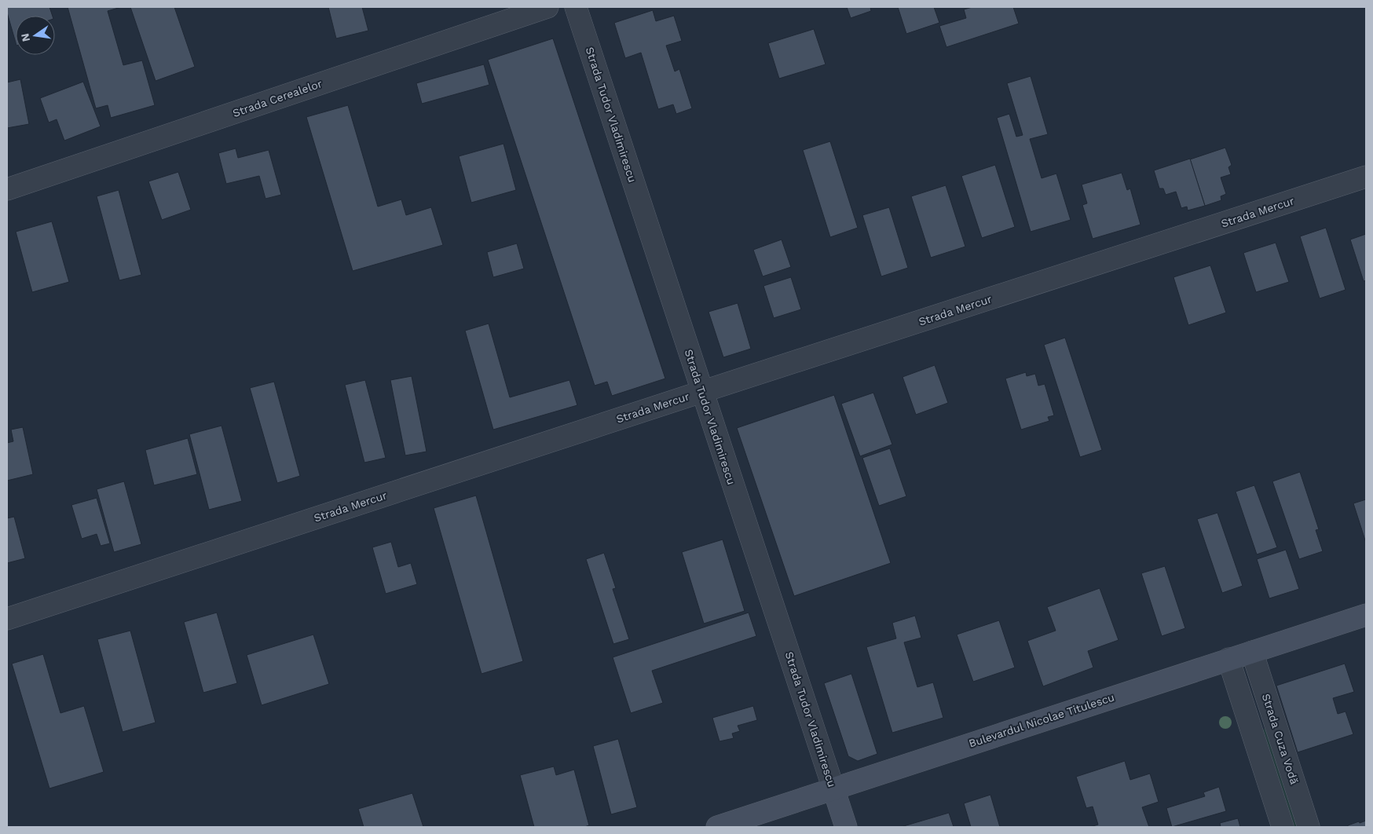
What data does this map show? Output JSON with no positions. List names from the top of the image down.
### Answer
{
  "streets": {
    "street": [
      "Strada Cerealelor",
      "Strada Tudor Vladimirescu",
      "Strada Mercur",
      "Bulevardul Nicolae Titulescu",
      "Strada Cuza Vodă"
    ]
  },
  "crossings": [
    ["Strada Tudor Vladimirescu", "Strada Mercur"],
    ["Strada Tudor Vladimirescu", "Bulevardul Nicolae Titulescu"],
    ["Bulevardul Nicolae Titulescu", "Strada Cuza Vodă"]
  ],
  "north": "left"
}
